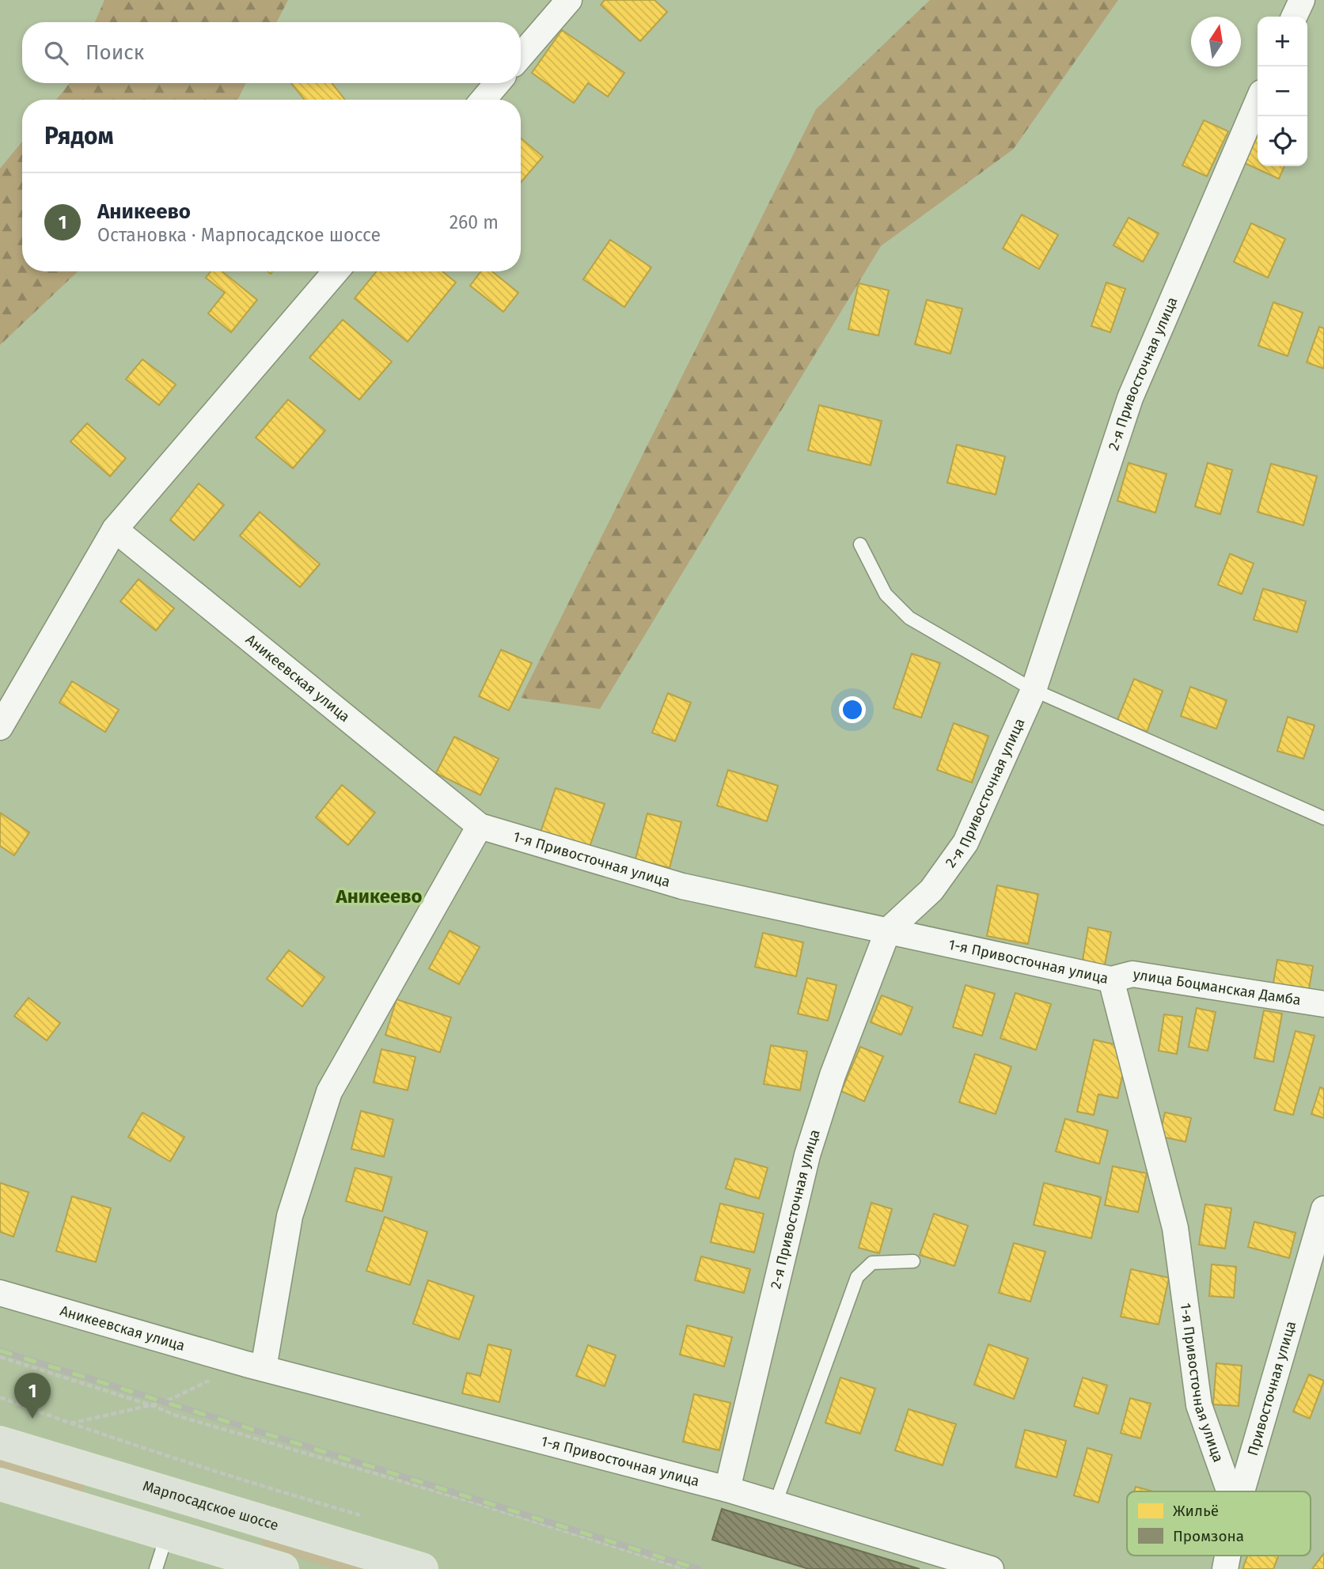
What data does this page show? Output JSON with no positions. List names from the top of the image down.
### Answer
{
  "streets": {
    "main road": ["Марпосадское шоссе"],
    "street": [
      "2-я Привосточная улица",
      "Аникеевская улица",
      "1-я Привосточная улица",
      "улица Боцманская Дамба",
      "Привосточная улица"
    ]
  },
  "crossings": [
    ["2-я Привосточная улица", "1-я Привосточная улица"],
    ["Аникеевская улица", "1-я Привосточная улица"],
    ["1-я Привосточная улица", "улица Боцманская Дамба"]
  ],
  "districts": ["Аникеево"],
  "legend": ["Жильё", "Промзона"],
  "north": "top",
  "page": {
    "map_buttons": ["+", "−"],
    "search": "Поиск",
    "heading": "Рядом",
    "list": [
      {
        "mark": "1",
        "name": "Аникеево",
        "note": "Остановка · Марпосадское шоссе",
        "value": "260 m"
      }
    ],
    "pins": "1"
  }
}
